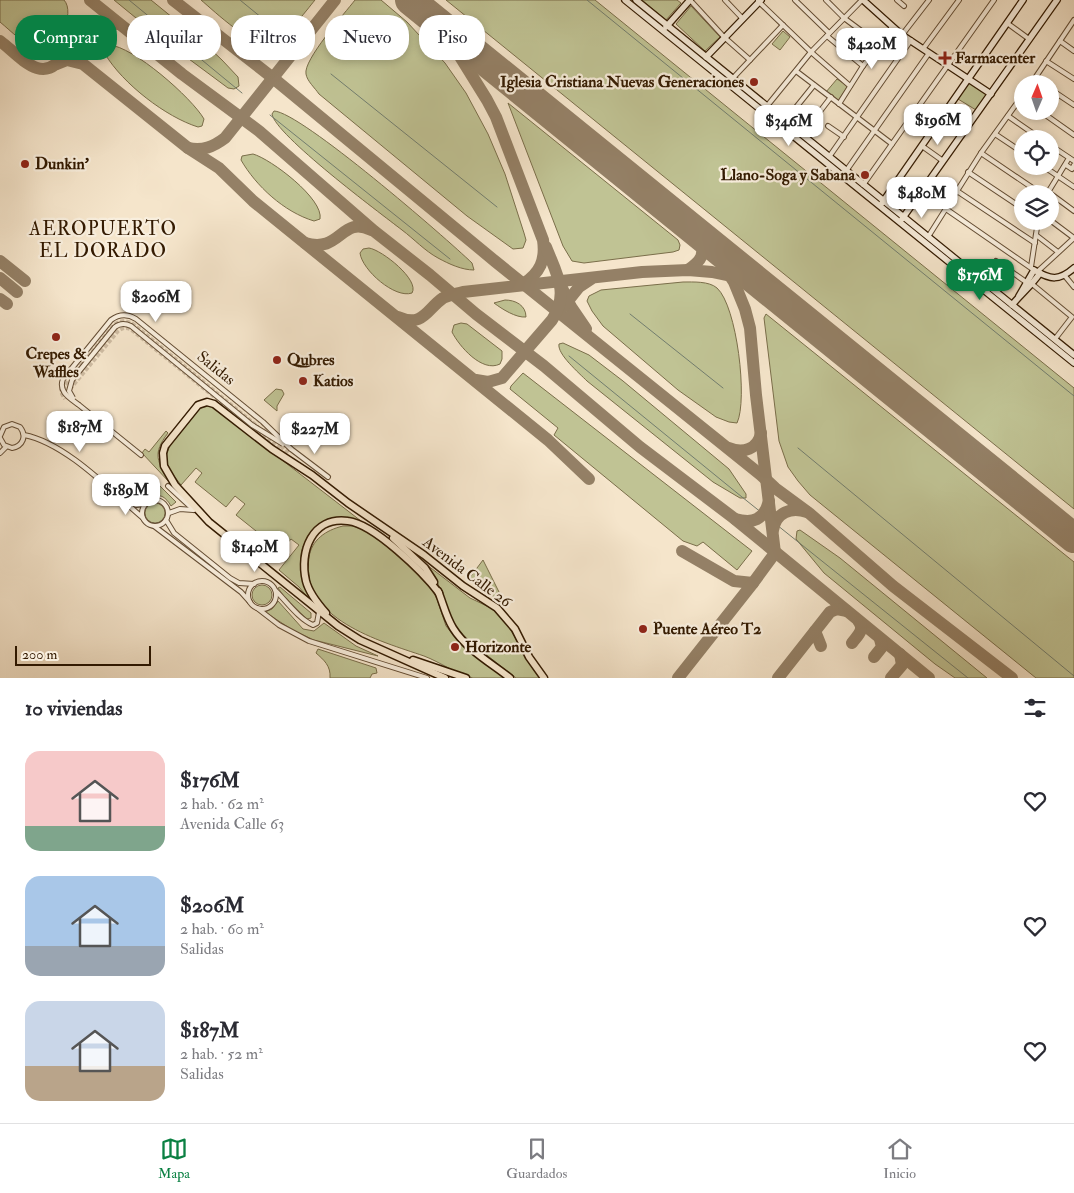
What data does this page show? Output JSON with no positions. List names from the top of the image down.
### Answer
{
  "streets": {
    "main road": ["Avenida Calle 26"],
    "street": ["Salidas"]
  },
  "districts": ["AEROPUERTO EL DORADO"],
  "places": {
    "health": ["Farmacenter"],
    "other": [
      "Iglesia Cristiana Nuevas Generaciones",
      "Dunkin'",
      "Llano-Soga y Sabana",
      "Crepes & Waffles",
      "Qubres",
      "Katios",
      "Puente Aéreo T2",
      "Horizonte"
    ]
  },
  "scale_bar": "200 m",
  "north": "top",
  "page": {
    "chip": [
      "Comprar",
      "Alquilar",
      "Filtros",
      "Nuevo",
      "Piso"
    ],
    "price": [
      "$420M",
      "$196M",
      "$346M",
      "$480M",
      "$176M",
      "$206M",
      "$187M",
      "$227M",
      "$189M",
      "$140M"
    ],
    "scale": "200 m",
    "heading": "10 viviendas",
    "list": [
      {
        "name": "$176M",
        "note": "2 hab. · 62 m² · Avenida Calle 63"
      },
      {
        "name": "$206M",
        "note": "2 hab. · 60 m² · Salidas"
      },
      {
        "name": "$187M",
        "note": "2 hab. · 52 m² · Salidas"
      }
    ],
    "tabs": ["Mapa", "Guardados", "Inicio"]
  }
}
